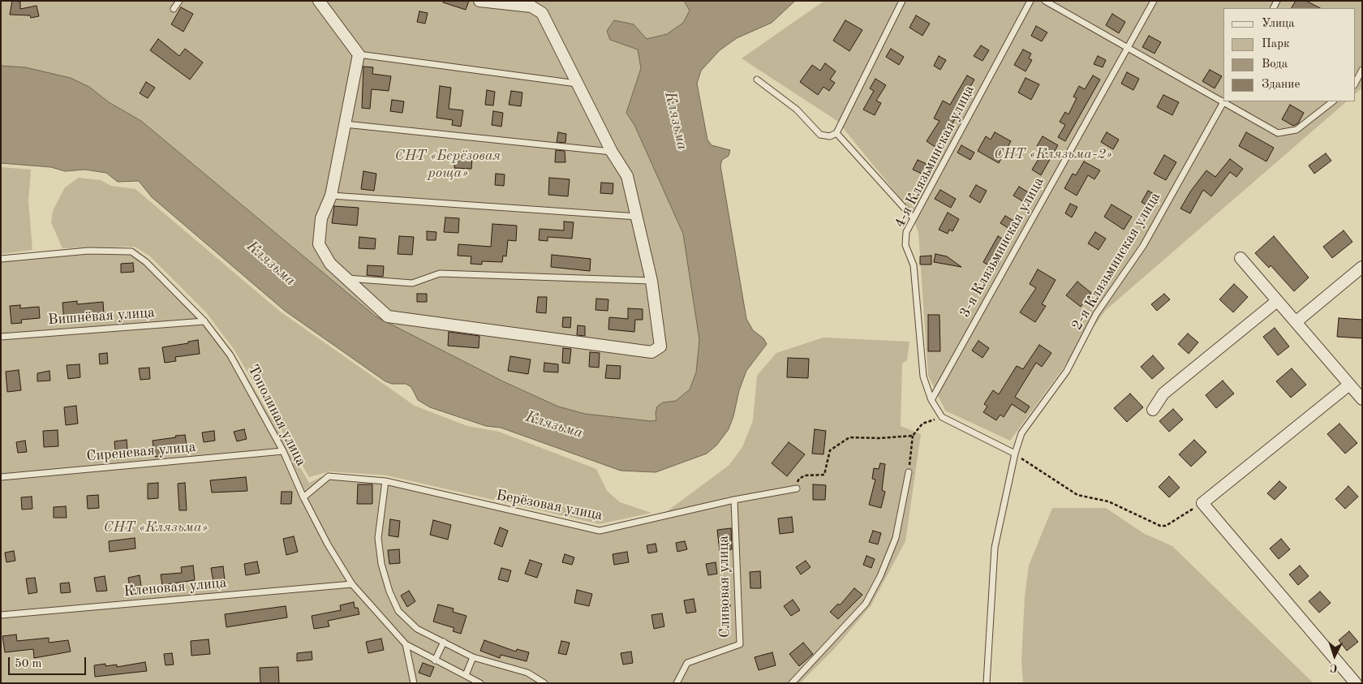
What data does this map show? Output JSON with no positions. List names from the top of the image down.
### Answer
{
  "streets": {
    "lane": [
      "4-я Клязьминская улица",
      "3-я Клязьминская улица",
      "2-я Клязьминская улица",
      "Вишнёвая улица",
      "Тополиная улица",
      "Сиреневая улица",
      "Берёзовая улица",
      "Сливовая улица",
      "Кленовая улица"
    ]
  },
  "crossings": [
    ["4-я Клязьминская улица", "3-я Клязьминская улица"],
    ["Вишнёвая улица", "Тополиная улица"],
    ["Тополиная улица", "Сиреневая улица"],
    ["Тополиная улица", "Берёзовая улица"],
    ["Тополиная улица", "Кленовая улица"],
    ["Берёзовая улица", "Сливовая улица"]
  ],
  "water": ["Клязьма"],
  "parks": ["СНТ «Клязьма-2»", "СНТ «Берёзовая роща»", "СНТ «Клязьма»"],
  "legend": [
    "Улица",
    "Парк",
    "Вода",
    "Здание"
  ],
  "scale_bar": "50 m",
  "north": "bottom"
}
